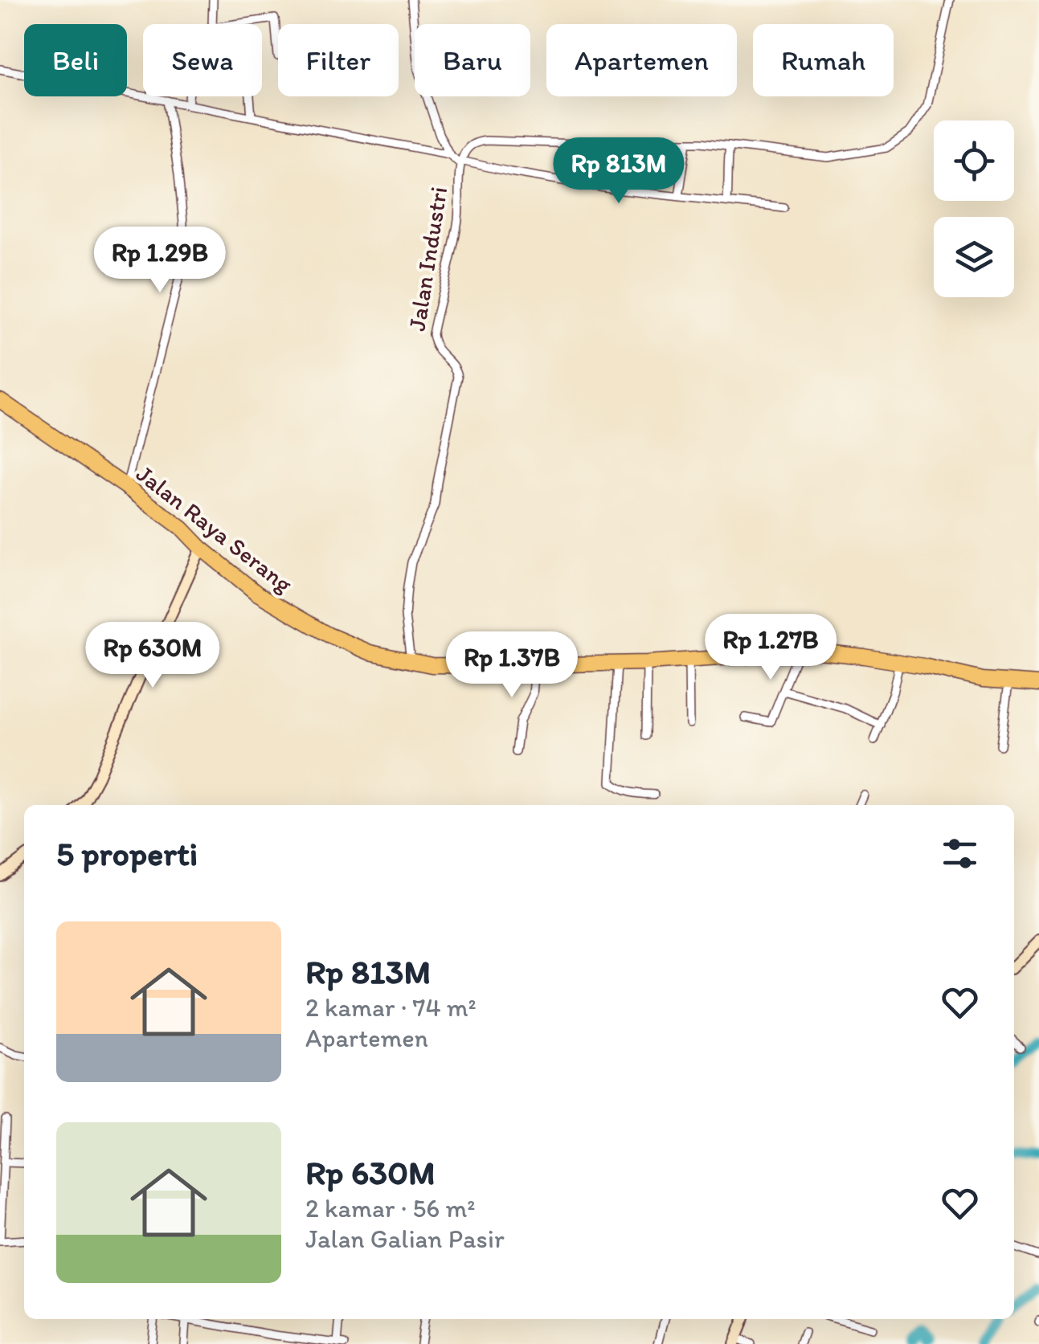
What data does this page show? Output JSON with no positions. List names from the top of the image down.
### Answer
{
  "streets": {
    "highway": ["Jalan Raya Serang"],
    "street": ["Jalan Industri"]
  },
  "crossings": [
    ["Jalan Industri", "Jalan Raya Serang"]
  ],
  "page": {
    "chip": [
      "Beli",
      "Sewa",
      "Filter",
      "Baru",
      "Apartemen",
      "Rumah"
    ],
    "price": [
      "Rp 813M",
      "Rp 1.29B",
      "Rp 1.27B",
      "Rp 630M",
      "Rp 1.37B"
    ],
    "heading": "5 properti",
    "list": [
      {
        "name": "Rp 813M",
        "note": "2 kamar · 74 m² · Apartemen"
      },
      {
        "name": "Rp 630M",
        "note": "2 kamar · 56 m² · Jalan Galian Pasir"
      }
    ]
  }
}
